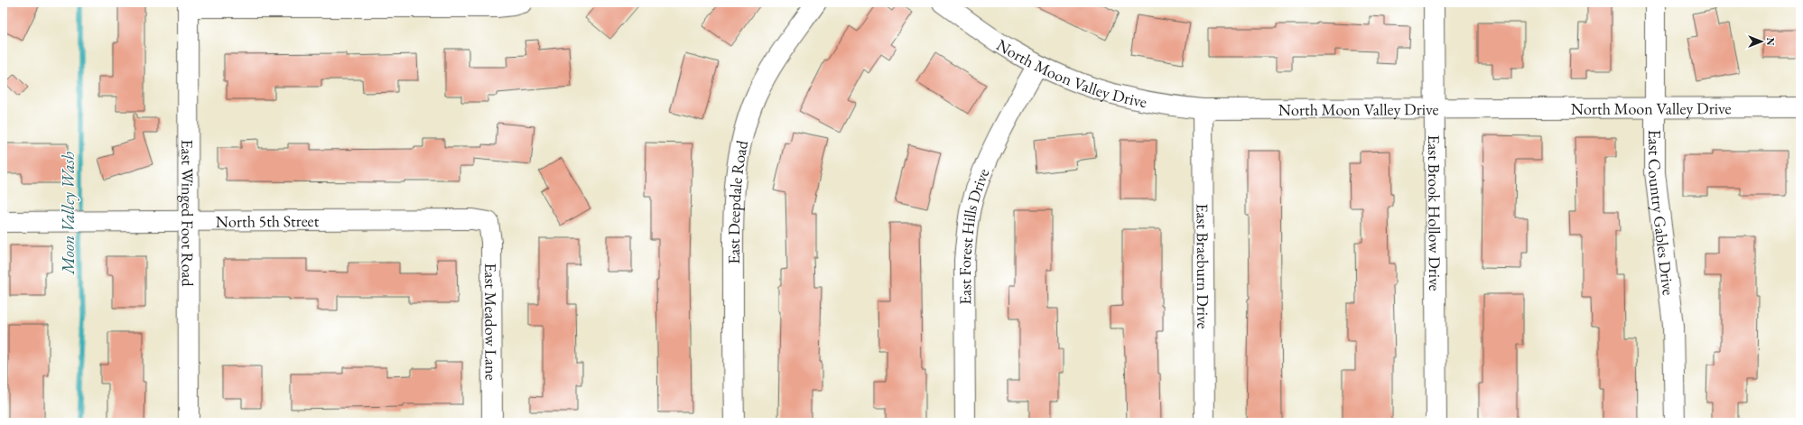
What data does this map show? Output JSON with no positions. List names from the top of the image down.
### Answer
{
  "streets": {
    "street": [
      "North Moon Valley Drive",
      "East Deepdale Road",
      "East Winged Foot Road",
      "East Brook Hollow Drive",
      "East Country Gables Drive",
      "North 5th Street",
      "East Forest Hills Drive",
      "East Braeburn Drive",
      "East Meadow Lane"
    ]
  },
  "crossings": [
    ["North Moon Valley Drive", "East Brook Hollow Drive"],
    ["North Moon Valley Drive", "East Country Gables Drive"],
    ["North Moon Valley Drive", "East Forest Hills Drive"],
    ["North Moon Valley Drive", "East Braeburn Drive"],
    ["East Winged Foot Road", "North 5th Street"],
    ["North 5th Street", "East Meadow Lane"]
  ],
  "water": ["Moon Valley Wash"],
  "north": "right"
}
